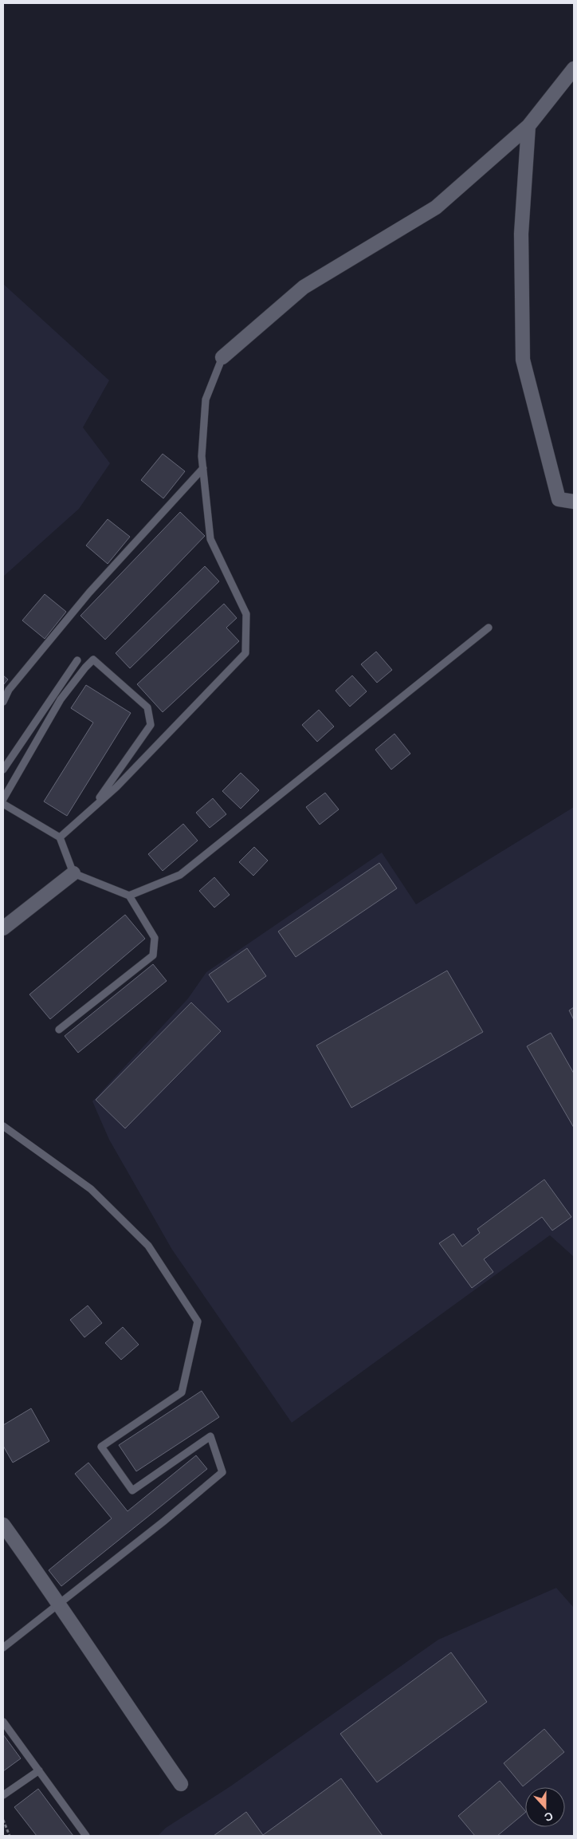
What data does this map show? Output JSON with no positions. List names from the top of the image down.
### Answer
{
  "north": "bottom"
}
